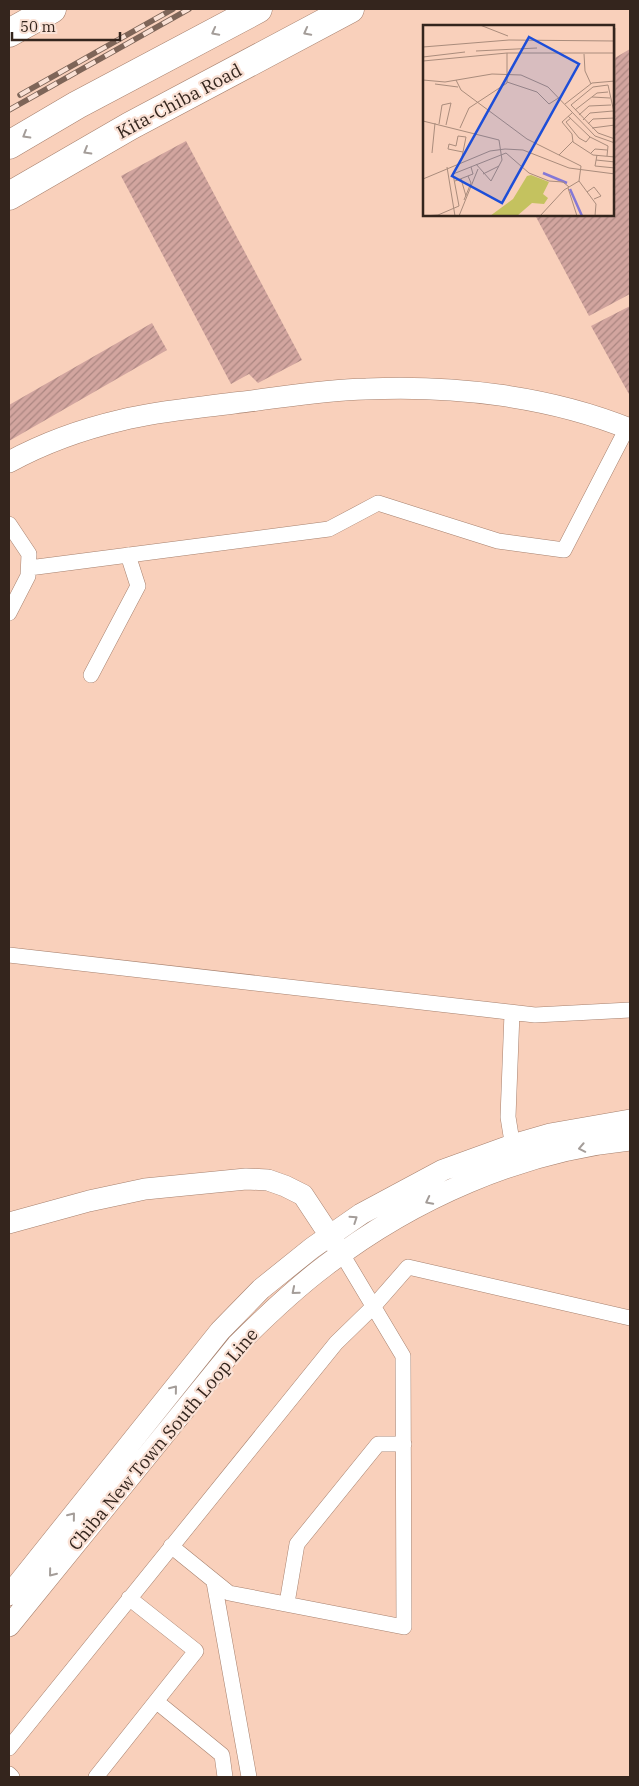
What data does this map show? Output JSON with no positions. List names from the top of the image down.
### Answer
{
  "streets": {
    "highway": ["Kita-Chiba Road"],
    "main road": ["Chiba New Town South Loop Line"]
  },
  "scale_bar": "50 m"
}
